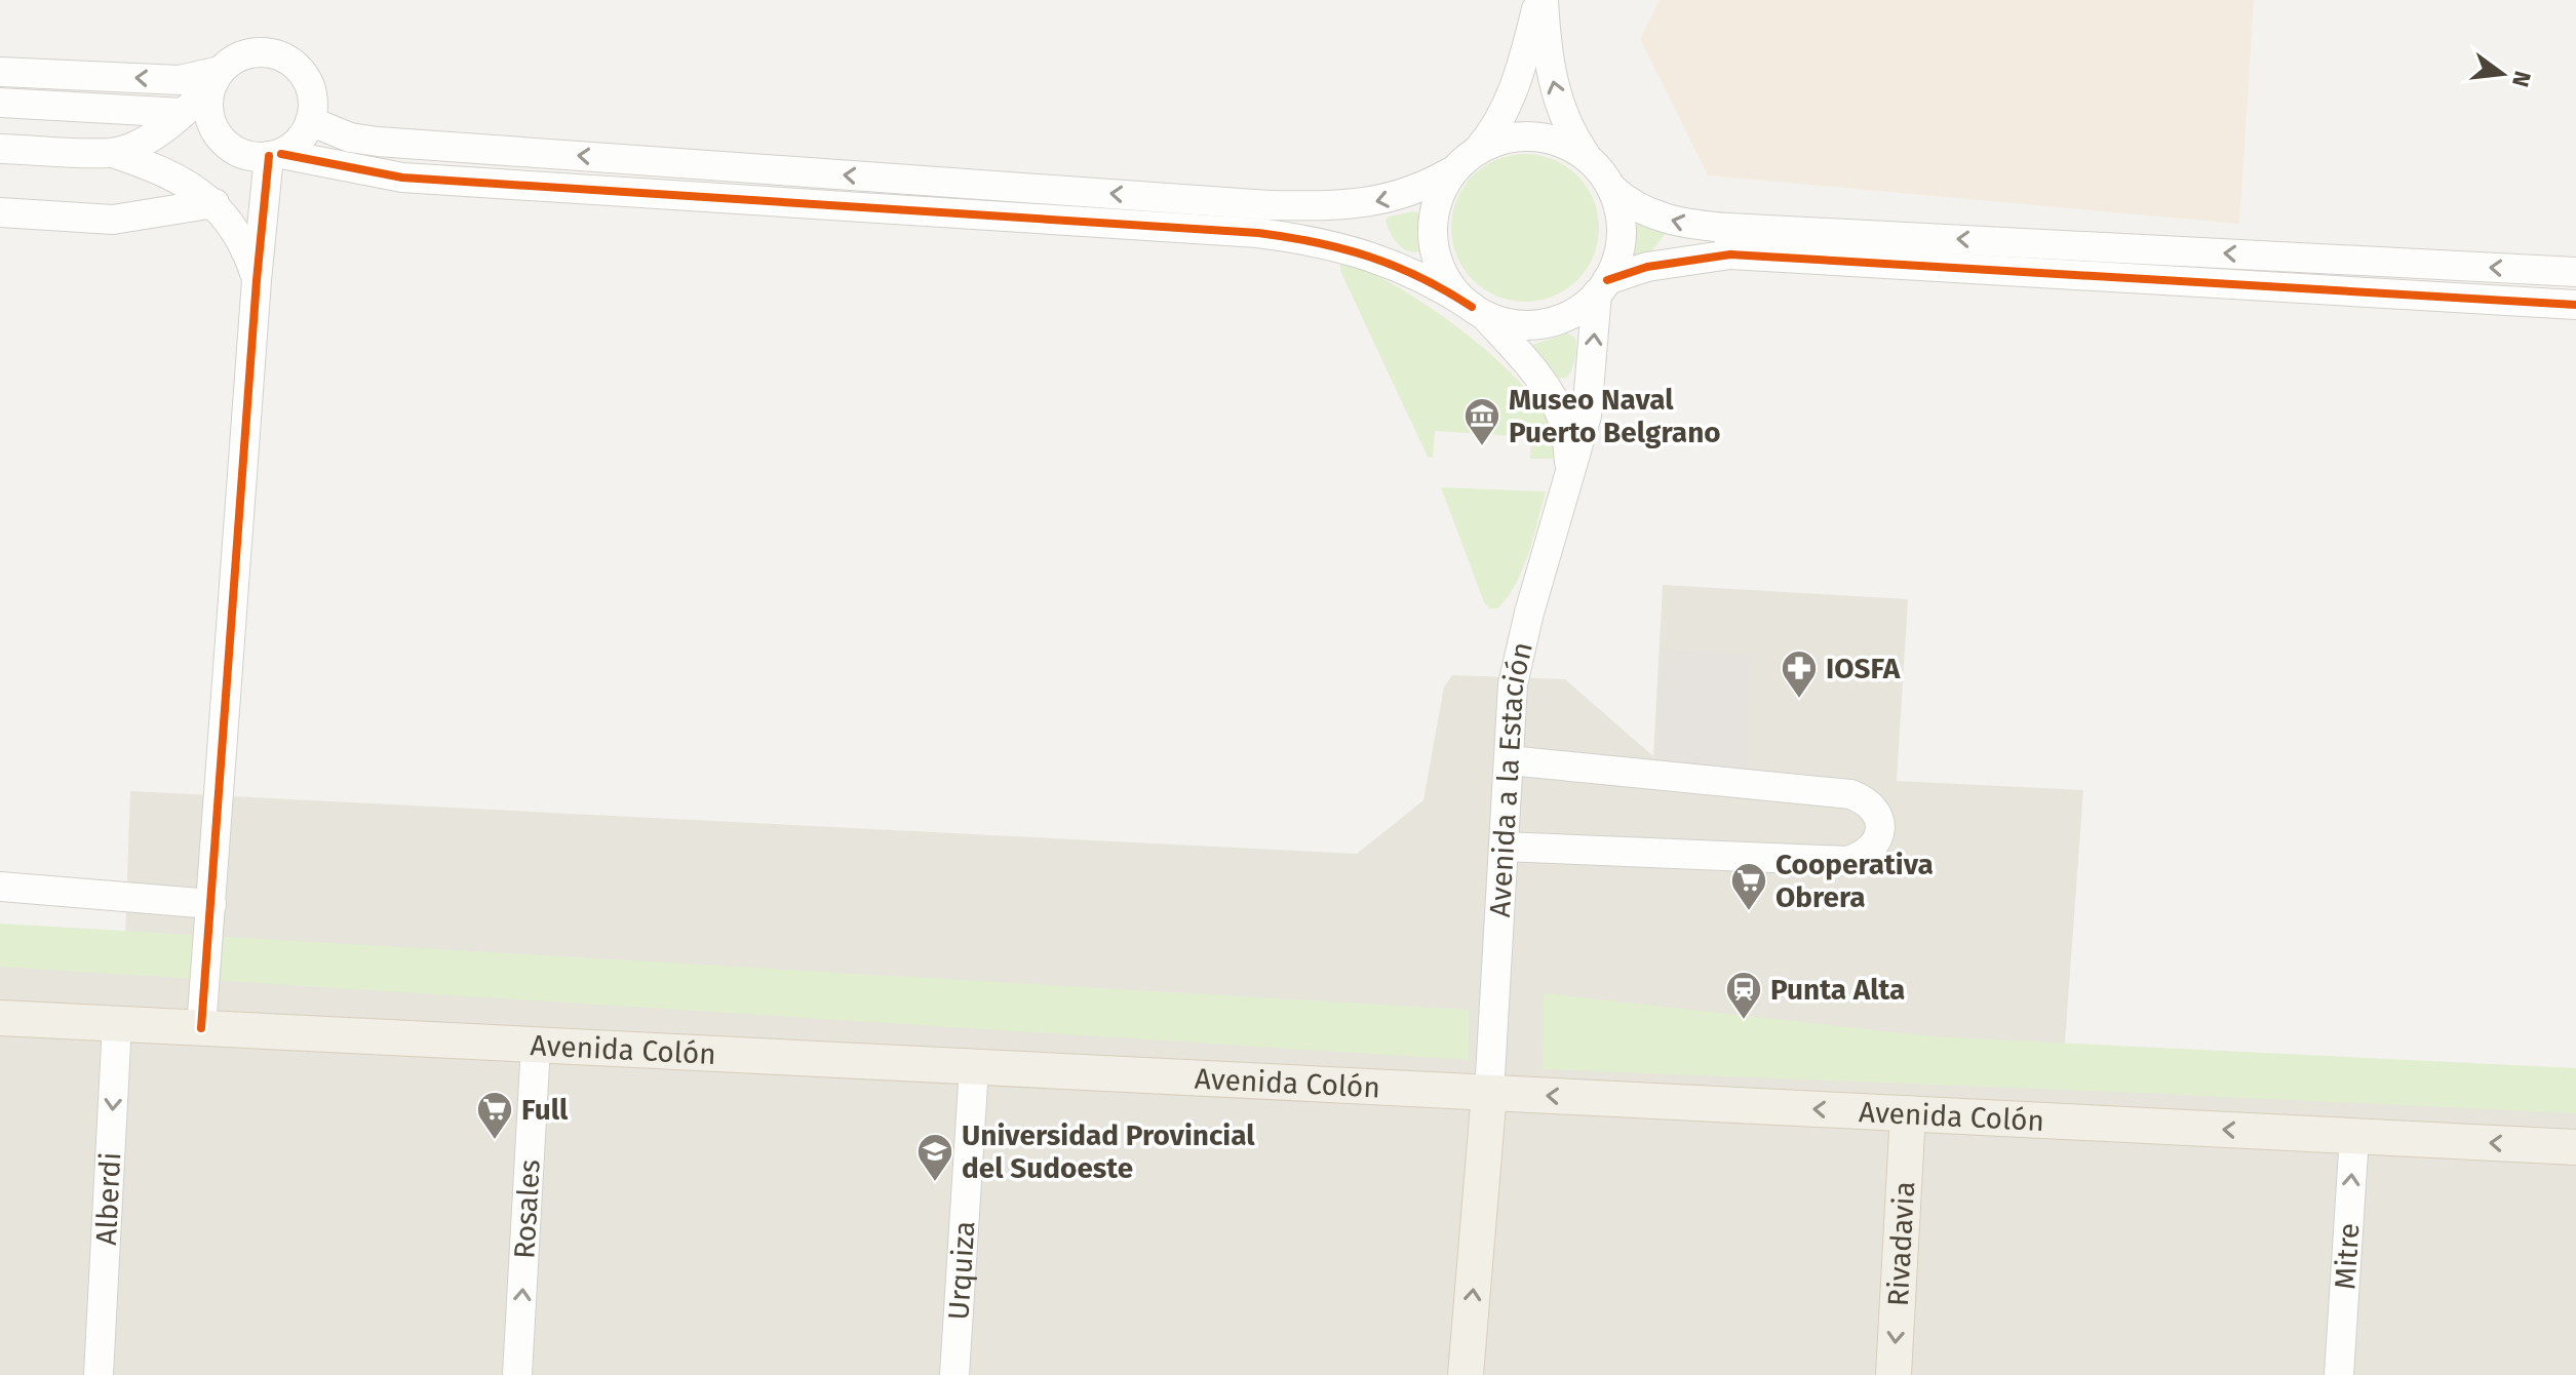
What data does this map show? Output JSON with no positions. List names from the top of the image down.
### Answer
{
  "streets": {
    "main road": ["Avenida Colón", "Rivadavia"],
    "street": [
      "Avenida a la Estación",
      "Alberdi",
      "Rosales",
      "Mitre",
      "Urquiza"
    ]
  },
  "crossings": [
    ["Avenida a la Estación", "Avenida Colón"],
    ["Avenida Colón", "Alberdi"],
    ["Avenida Colón", "Rosales"],
    ["Avenida Colón", "Rivadavia"],
    ["Avenida Colón", "Mitre"],
    ["Avenida Colón", "Urquiza"]
  ],
  "one_way": [
    "Avenida Colón",
    "Alberdi",
    "Rosales",
    "Rivadavia",
    "Mitre"
  ],
  "places": {
    "museum": ["Museo Naval Puerto Belgrano"],
    "pharmacy": ["IOSFA"],
    "supermarket": ["Cooperativa Obrera", "Full"],
    "station": ["Punta Alta"],
    "school or university": ["Universidad Provincial del Sudoeste"]
  },
  "north": "right"
}
